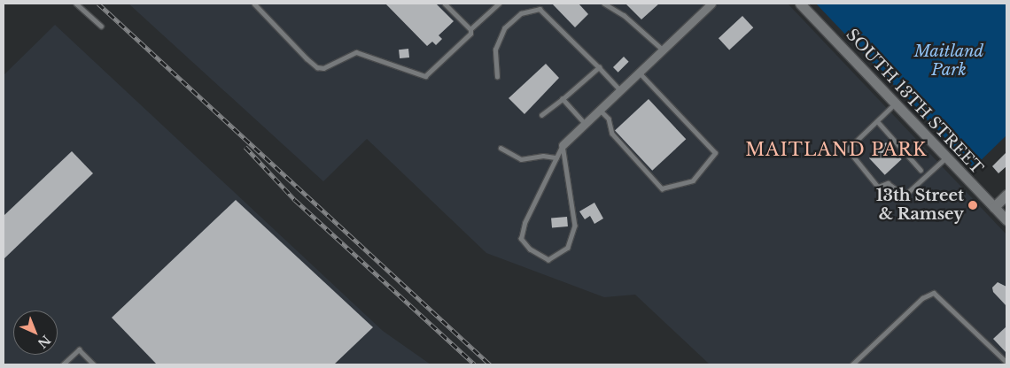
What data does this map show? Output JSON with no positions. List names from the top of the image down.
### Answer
{
  "streets": {
    "street": ["SOUTH 13TH STREET"]
  },
  "districts": ["MAITLAND PARK"],
  "parks": ["Maitland Park"],
  "places": ["13th Street & Ramsey"],
  "north": "bottom right"
}
